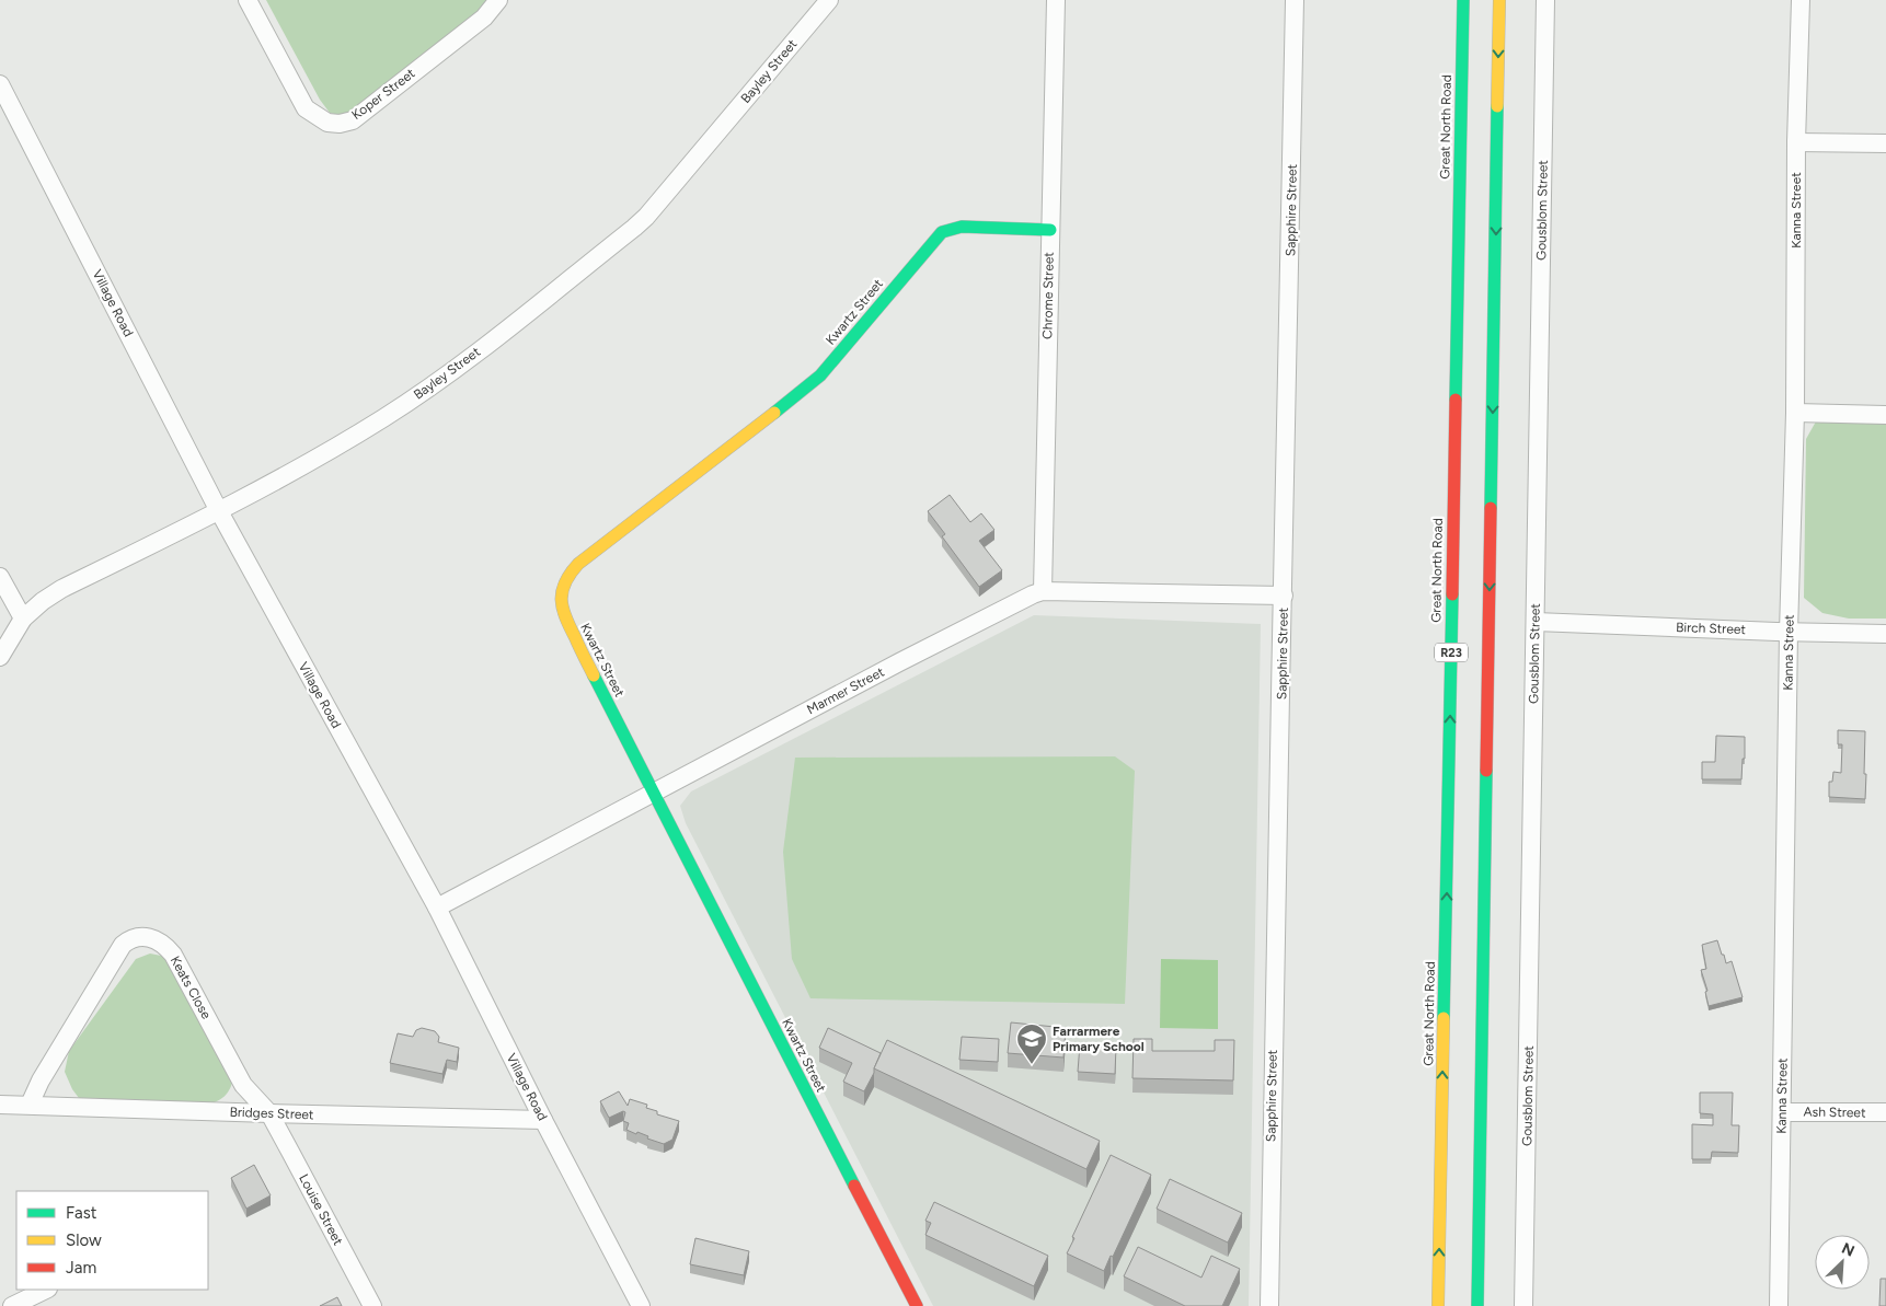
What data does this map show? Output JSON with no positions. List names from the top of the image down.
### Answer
{
  "streets": {
    "main road": ["Great North Road", "Kwartz Street", "R23"],
    "street": [
      "Bayley Street",
      "Koper Street",
      "Sapphire Street",
      "Gousblom Street",
      "Kanna Street",
      "Chrome Street",
      "Village Road",
      "Birch Street",
      "Marmer Street",
      "Keats Close",
      "Ash Street",
      "Bridges Street",
      "Louise Street"
    ]
  },
  "crossings": [
    ["Bayley Street", "Village Road"],
    ["Sapphire Street", "Marmer Street"],
    ["Gousblom Street", "Birch Street"],
    ["Kanna Street", "Birch Street"],
    ["Kanna Street", "Ash Street"],
    ["Chrome Street", "Kwartz Street"],
    ["Chrome Street", "Marmer Street"],
    ["Village Road", "Marmer Street"],
    ["Village Road", "Bridges Street"],
    ["Kwartz Street", "Marmer Street"],
    ["Keats Close", "Bridges Street"],
    ["Keats Close", "Louise Street"],
    ["Bridges Street", "Louise Street"]
  ],
  "places": {
    "school or university": ["Farrarmere Primary School"]
  },
  "legend": ["Fast", "Slow", "Jam"],
  "north": "top right"
}
